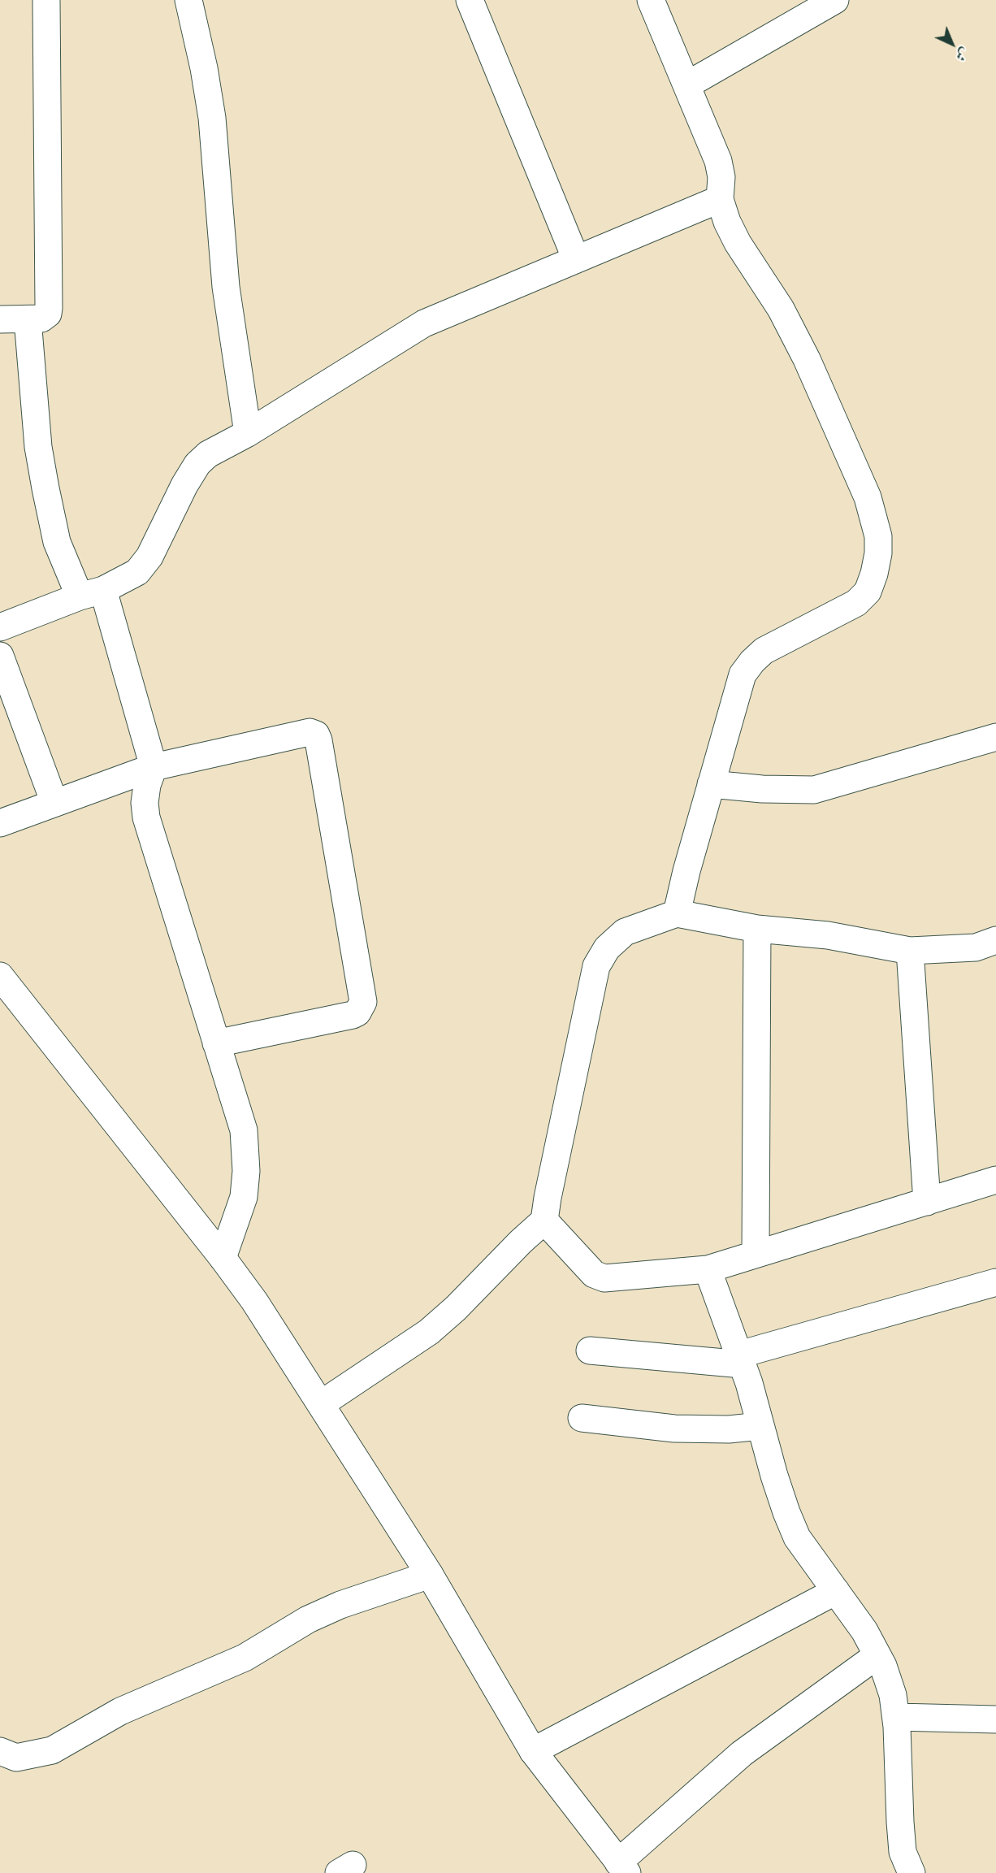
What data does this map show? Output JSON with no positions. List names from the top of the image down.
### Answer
{
  "north": "bottom right"
}
